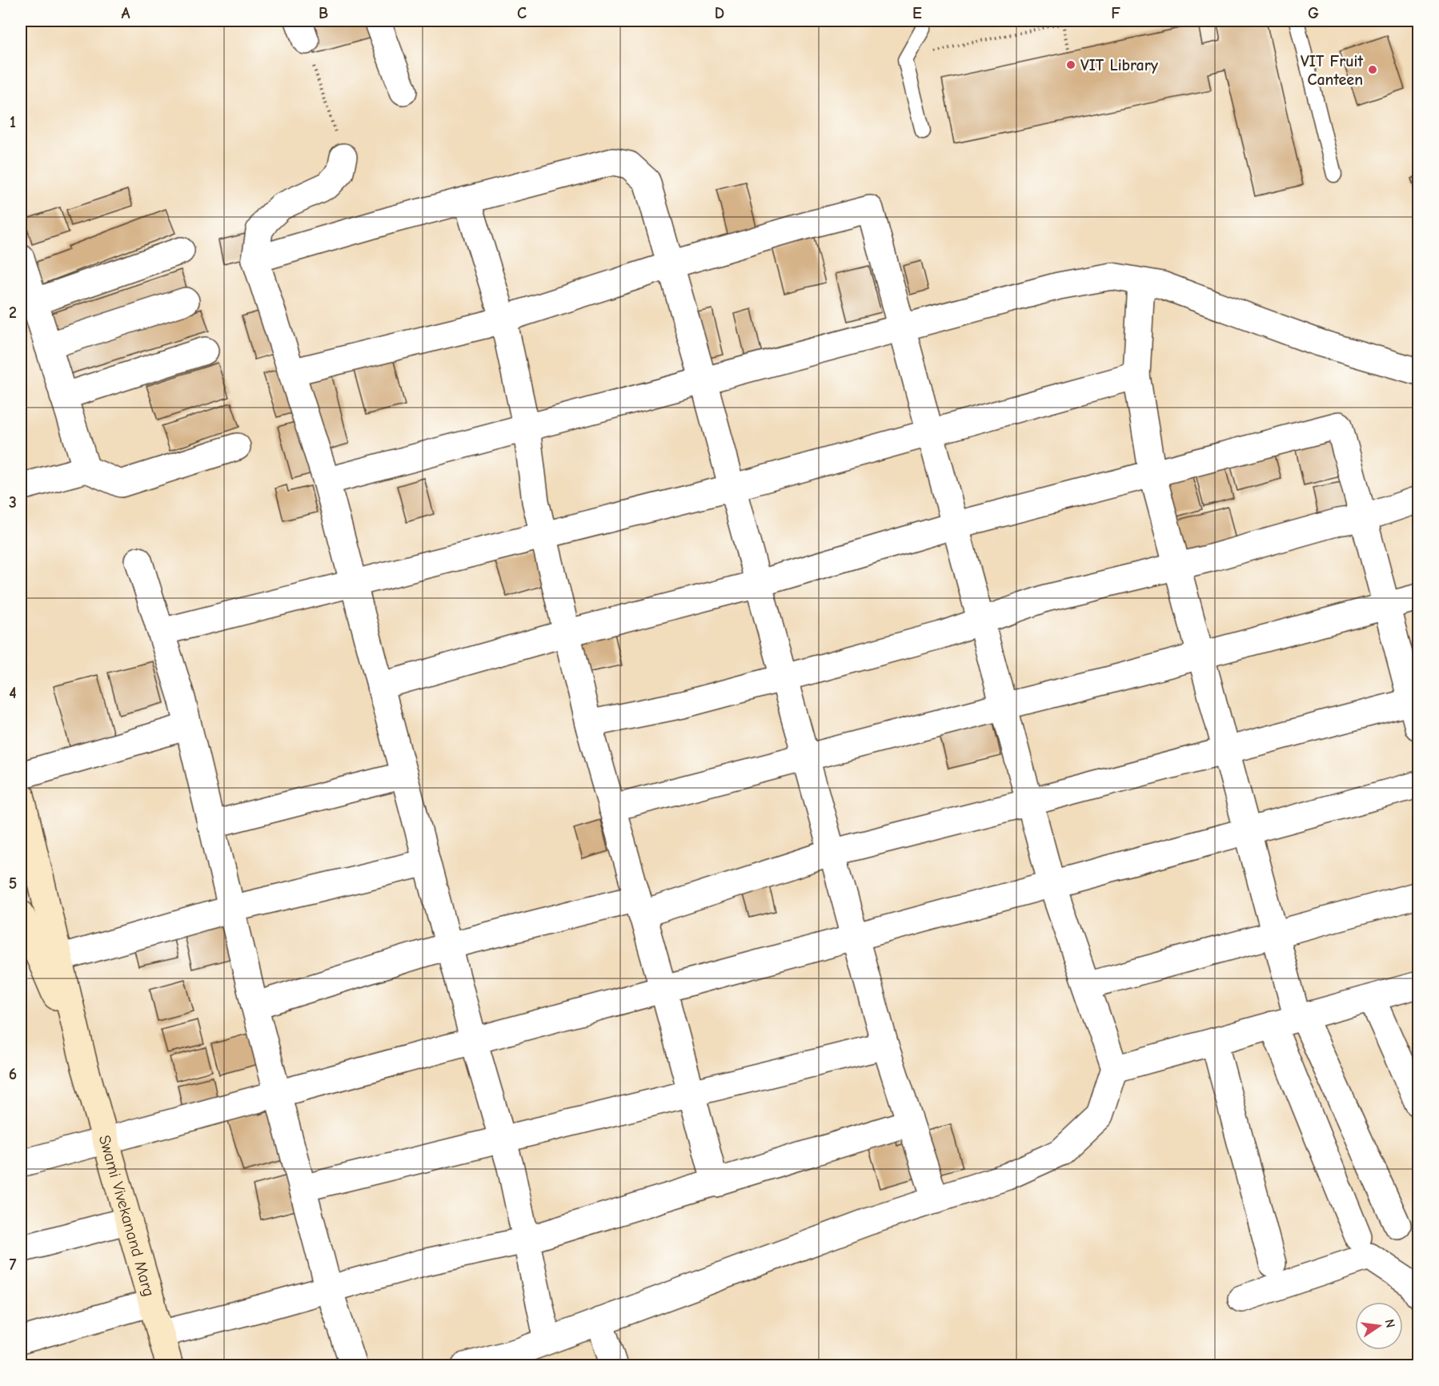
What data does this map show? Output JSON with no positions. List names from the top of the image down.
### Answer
{
  "streets": {
    "main road": ["Swami Vivekanand Marg"]
  },
  "places": ["VIT Library", "VIT Fruit Canteen"],
  "north": "right",
  "grid": {
    "columns": [
      "A",
      "B",
      "C",
      "D",
      "E",
      "F",
      "G"
    ],
    "rows": [
      "1",
      "2",
      "3",
      "4",
      "5",
      "6",
      "7"
    ]
  }
}
